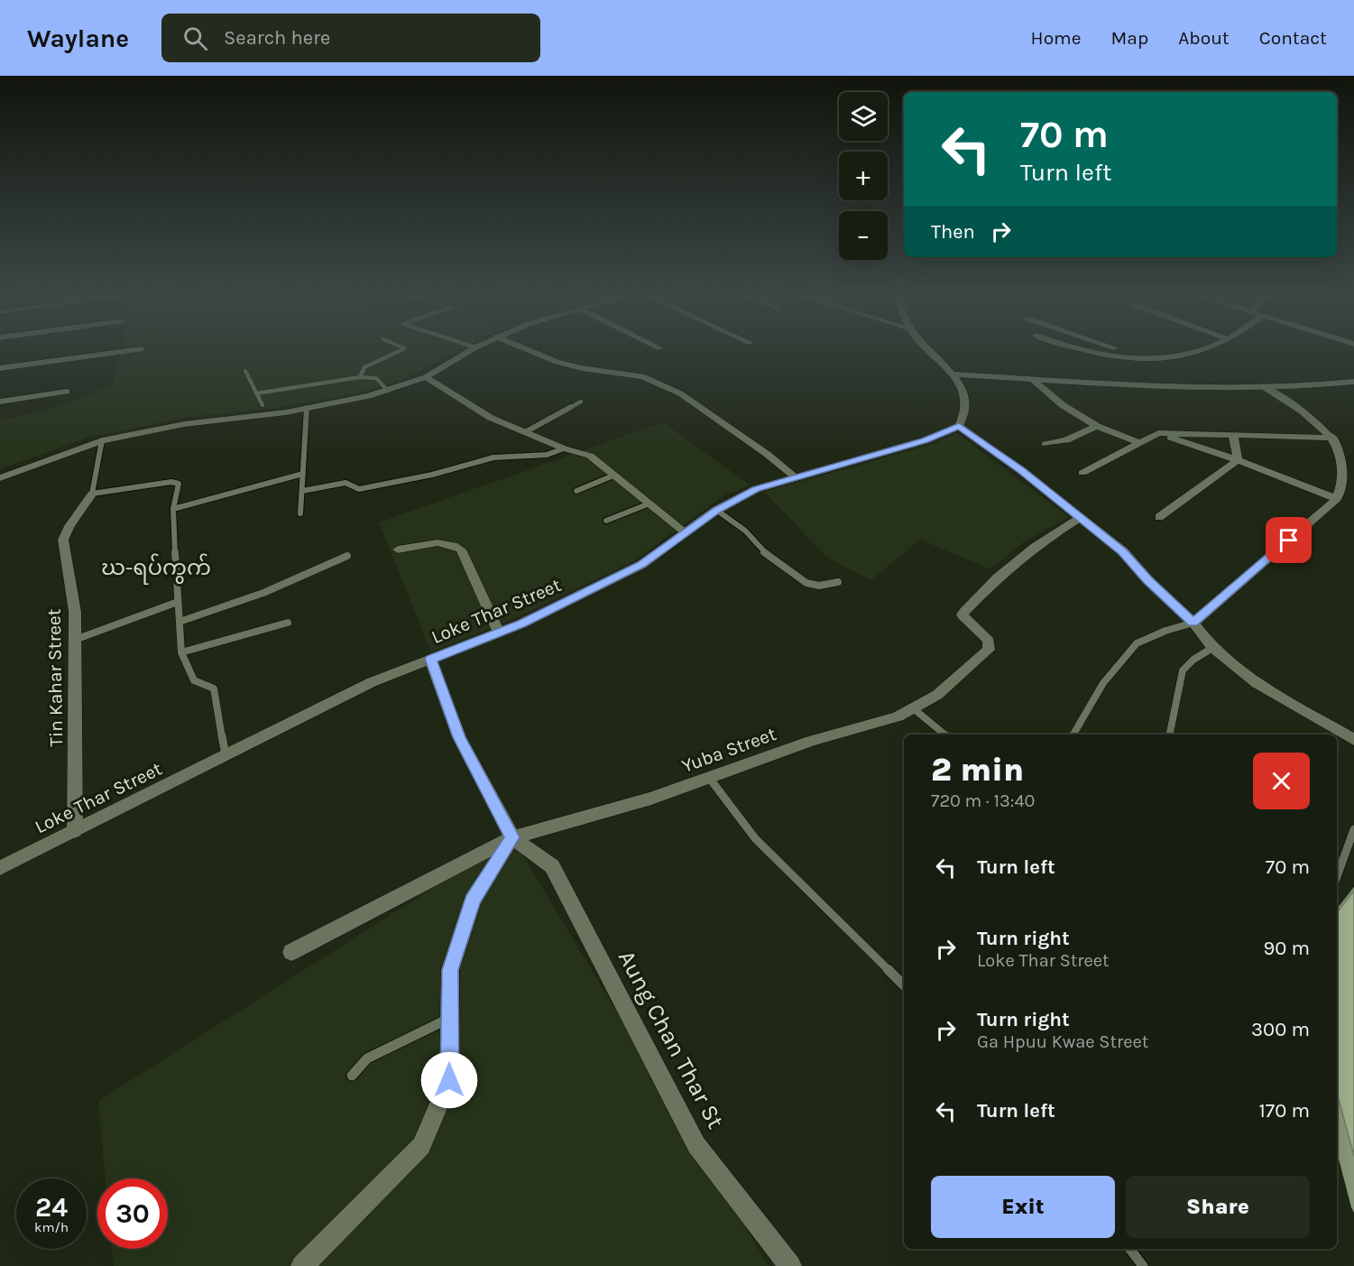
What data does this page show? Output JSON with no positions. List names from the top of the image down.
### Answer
{
  "streets": {
    "street": [
      "Loke Thar Street",
      "Tin Kahar Street",
      "Yuba Street",
      "Aung Chan Thar St"
    ]
  },
  "crossings": [
    ["Loke Thar Street", "Tin Kahar Street"],
    ["Yuba Street", "Aung Chan Thar St"]
  ],
  "districts": ["ဃ-ရပ်ကွက်"],
  "page": {
    "header": "Waylane",
    "search": "Search here",
    "nav": [
      "Home",
      "Map",
      "About",
      "Contact"
    ],
    "map_buttons": ["+", "−"],
    "turn": ["70 m", "Turn left"],
    "then": "Then",
    "heading": ["2 min", "720 m · 13:40"],
    "list": [
      {
        "name": "Turn left",
        "value": "70 m"
      },
      {
        "name": "Turn right",
        "note": "Loke Thar Street",
        "value": "90 m"
      },
      {
        "name": "Turn right",
        "note": "Ga Hpuu Kwae Street",
        "value": "300 m"
      },
      {
        "name": "Turn left",
        "value": "170 m"
      }
    ],
    "buttons": ["Exit", "Share"],
    "speed": "24 km/h",
    "limit": "30"
  }
}
